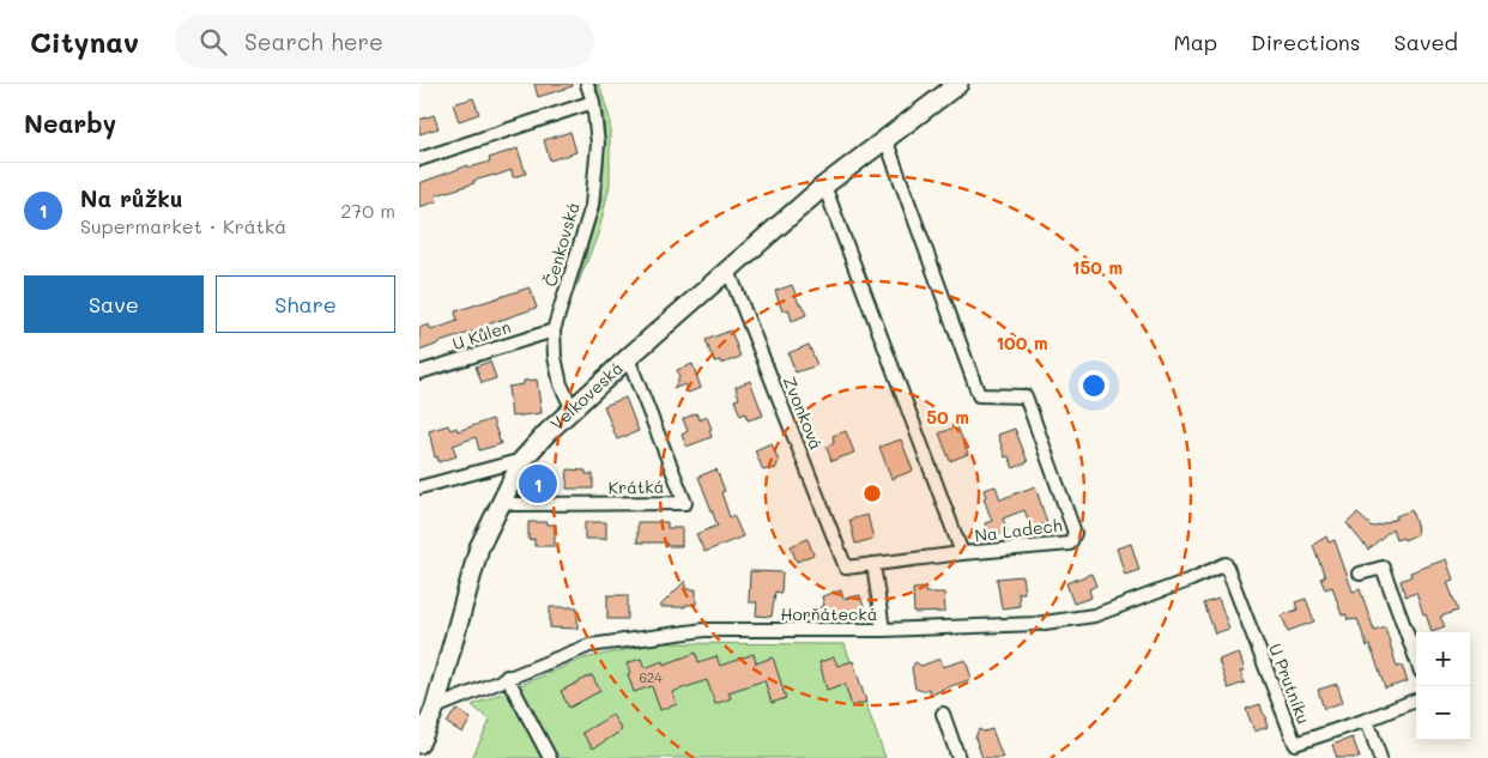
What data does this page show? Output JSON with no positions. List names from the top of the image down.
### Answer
{
  "streets": {
    "street": [
      "Čenkovská",
      "U Kůlen",
      "Velkoveská",
      "Zvonková",
      "Krátká",
      "Na Ladech",
      "Horňátecká",
      "U Prutníku"
    ]
  },
  "crossings": [
    ["Čenkovská", "U Kůlen"],
    ["Čenkovská", "Velkoveská"],
    ["Velkoveská", "Zvonková"],
    ["Velkoveská", "Krátká"],
    ["Velkoveská", "Na Ladech"],
    ["Velkoveská", "Horňátecká"],
    ["Horňátecká", "U Prutníku"]
  ],
  "house_numbers": ["624"],
  "page": {
    "header": "Citynav",
    "search": "Search here",
    "nav": ["Map", "Directions", "Saved"],
    "heading": "Nearby",
    "list": [
      {
        "mark": "1",
        "name": "Na růžku",
        "note": "Supermarket · Krátká",
        "value": "270 m"
      }
    ],
    "buttons": ["Save", "Share"],
    "pins": "1",
    "map_buttons": ["+", "−"]
  },
  "rings": ["150 m", "100 m", "50 m"]
}
